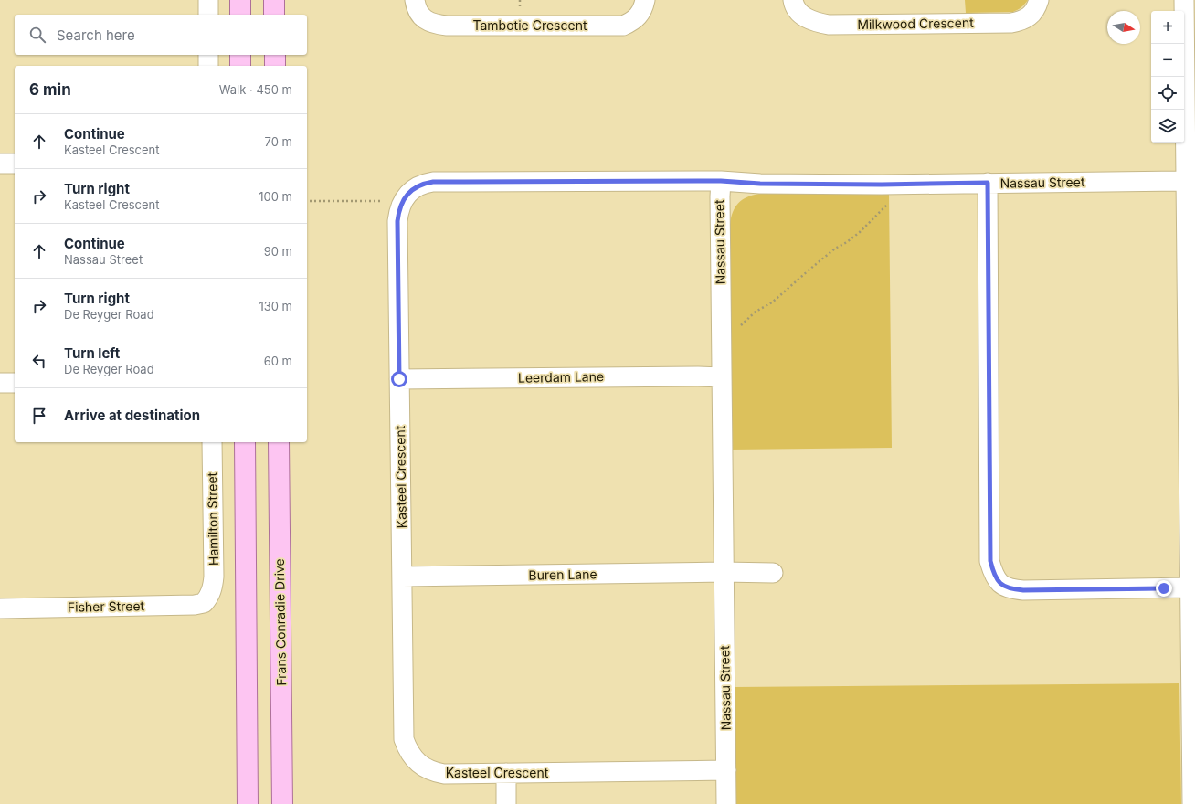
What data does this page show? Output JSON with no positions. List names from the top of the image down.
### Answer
{
  "streets": {
    "main road": ["Frans Conradie Drive"],
    "street": [
      "Milkwood Crescent",
      "Tambotie Crescent",
      "Nassau Street",
      "Leerdam Lane",
      "Kasteel Crescent",
      "Hamilton Street",
      "Buren Lane",
      "Fisher Street"
    ]
  },
  "crossings": [
    ["Nassau Street", "Leerdam Lane"],
    ["Nassau Street", "Kasteel Crescent"],
    ["Nassau Street", "Buren Lane"],
    ["Leerdam Lane", "Kasteel Crescent"],
    ["Kasteel Crescent", "Buren Lane"],
    ["Hamilton Street", "Fisher Street"]
  ],
  "north": "right",
  "page": {
    "map_buttons": ["+", "−"],
    "search": "Search here",
    "heading": ["6 min", "Walk · 450 m"],
    "list": [
      ["Continue", "Kasteel Crescent", "70 m"],
      ["Turn right", "Kasteel Crescent", "100 m"],
      ["Continue", "Nassau Street", "90 m"],
      ["Turn right", "De Reyger Road", "130 m"],
      ["Turn left", "De Reyger Road", "60 m"],
      "Arrive at destination"
    ]
  }
}
